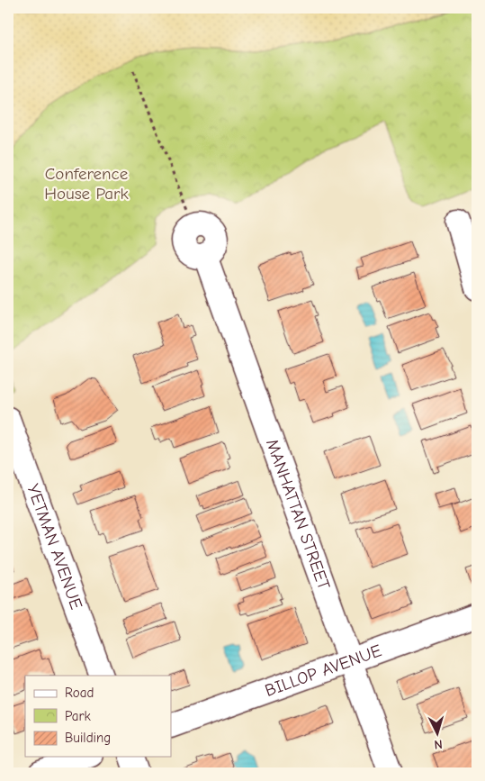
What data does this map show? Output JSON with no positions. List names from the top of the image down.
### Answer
{
  "streets": {
    "street": ["MANHATTAN STREET", "YETMAN AVENUE", "BILLOP AVENUE"]
  },
  "crossings": [
    ["MANHATTAN STREET", "BILLOP AVENUE"]
  ],
  "parks": ["Conference House Park"],
  "legend": ["Road", "Park", "Building"],
  "north": "bottom"
}
